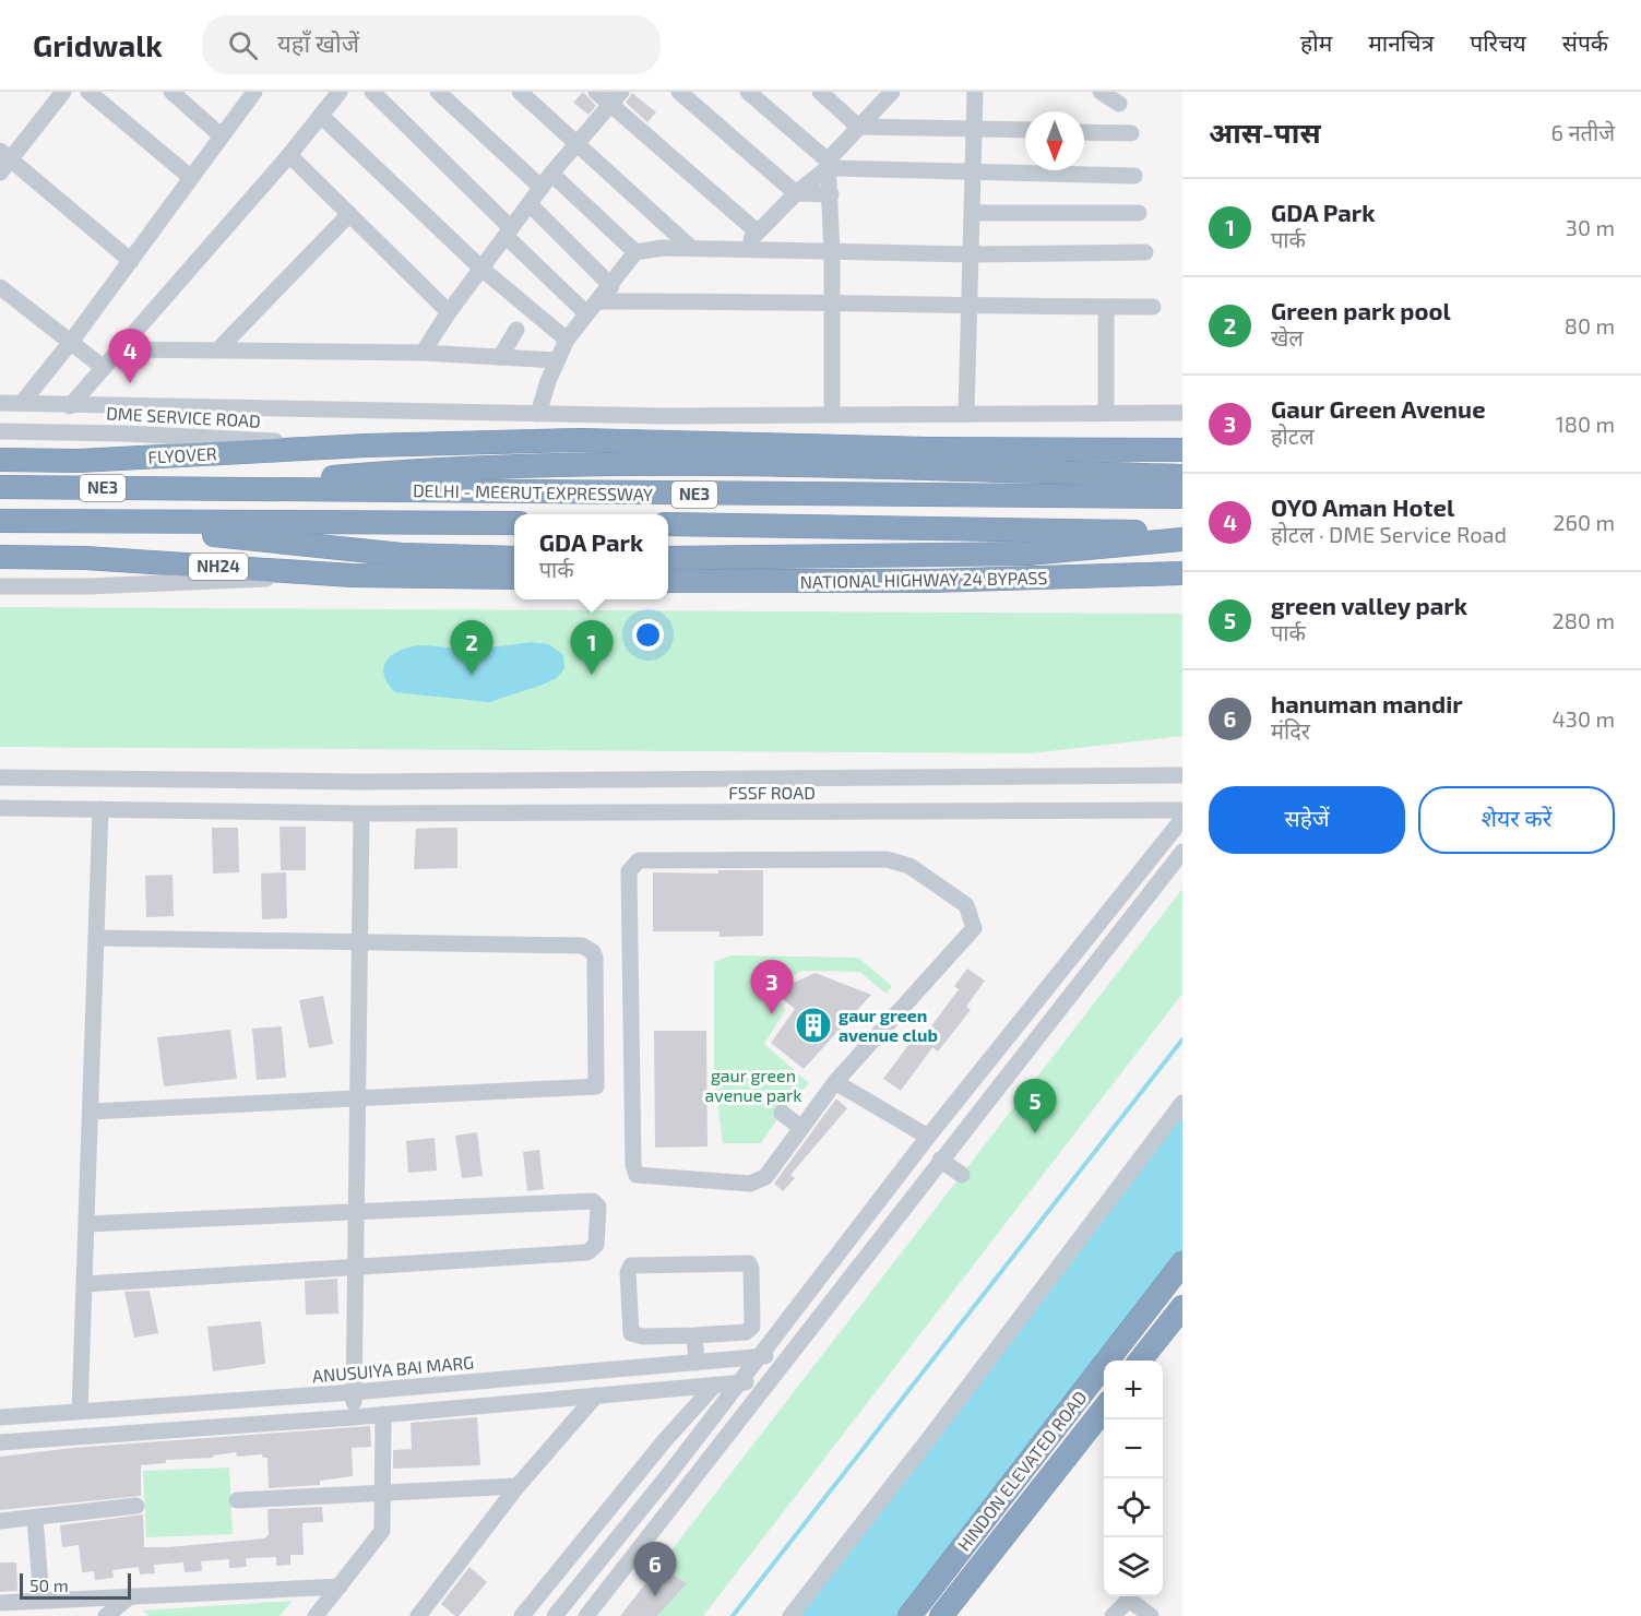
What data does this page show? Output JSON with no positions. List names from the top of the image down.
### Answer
{
  "streets": {
    "highway": [
      "FLYOVER",
      "NE3",
      "DELHI - MEERUT EXPRESSWAY",
      "NH24",
      "NATIONAL HIGHWAY 24 BYPASS",
      "HINDON ELEVATED ROAD"
    ],
    "street": ["DME SERVICE ROAD", "FSSF ROAD", "ANUSUIYA BAI MARG"]
  },
  "crossings": [
    ["DME SERVICE ROAD", "FLYOVER"]
  ],
  "parks": ["gaur green avenue park"],
  "places": {
    "building": ["gaur green avenue club"]
  },
  "scale_bar": "50 m",
  "north": "bottom",
  "page": {
    "header": "Gridwalk",
    "search": "यहाँ खोजें",
    "nav": [
      "होम",
      "मानचित्र",
      "परिचय",
      "संपर्क"
    ],
    "heading": ["आस-पास", "6 नतीजे"],
    "list": [
      {
        "mark": "1",
        "name": "GDA Park",
        "note": "पार्क",
        "value": "30 m"
      },
      {
        "mark": "2",
        "name": "Green park pool",
        "note": "खेल",
        "value": "80 m"
      },
      {
        "mark": "3",
        "name": "Gaur Green Avenue",
        "note": "होटल",
        "value": "180 m"
      },
      {
        "mark": "4",
        "name": "OYO Aman Hotel",
        "note": "होटल · DME Service Road",
        "value": "260 m"
      },
      {
        "mark": "5",
        "name": "green valley park",
        "note": "पार्क",
        "value": "280 m"
      },
      {
        "mark": "6",
        "name": "hanuman mandir",
        "note": "मंदिर",
        "value": "430 m"
      }
    ],
    "pins": [
      "4",
      "1",
      "2",
      "3",
      "5",
      "6"
    ],
    "popup": ["GDA Park", "पार्क"],
    "buttons": ["सहेजें", "शेयर करें"],
    "map_buttons": ["+", "−"],
    "scale": "50 m"
  }
}
